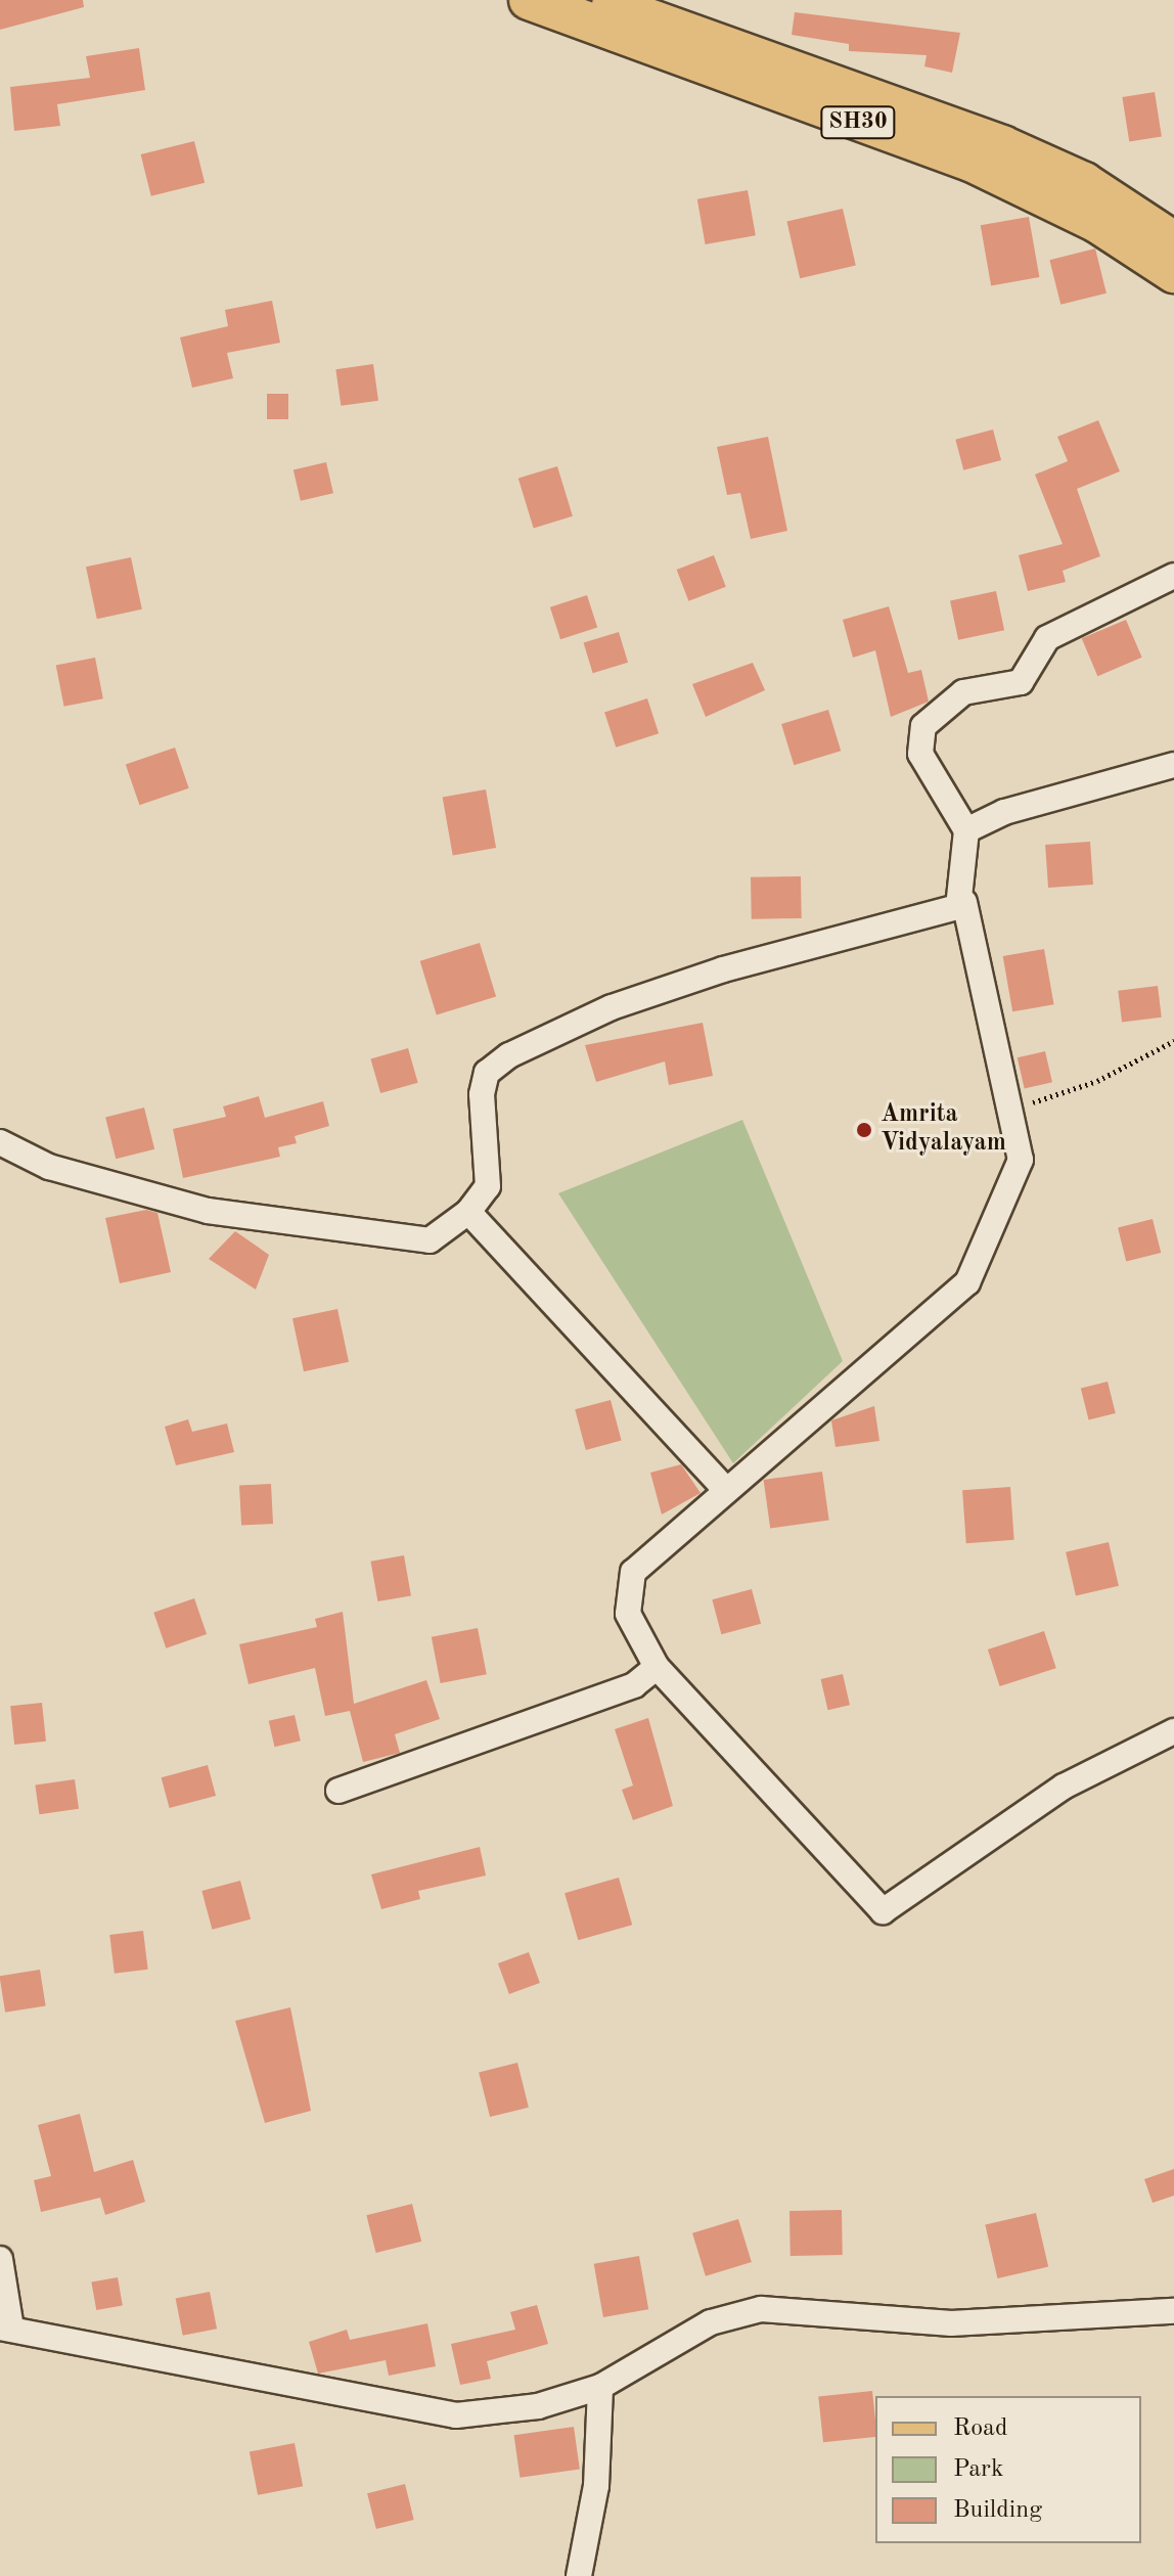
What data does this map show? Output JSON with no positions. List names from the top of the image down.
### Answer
{
  "streets": {
    "main road": ["SH30"]
  },
  "places": ["Amrita Vidyalayam"],
  "legend": ["Road", "Park", "Building"]
}
